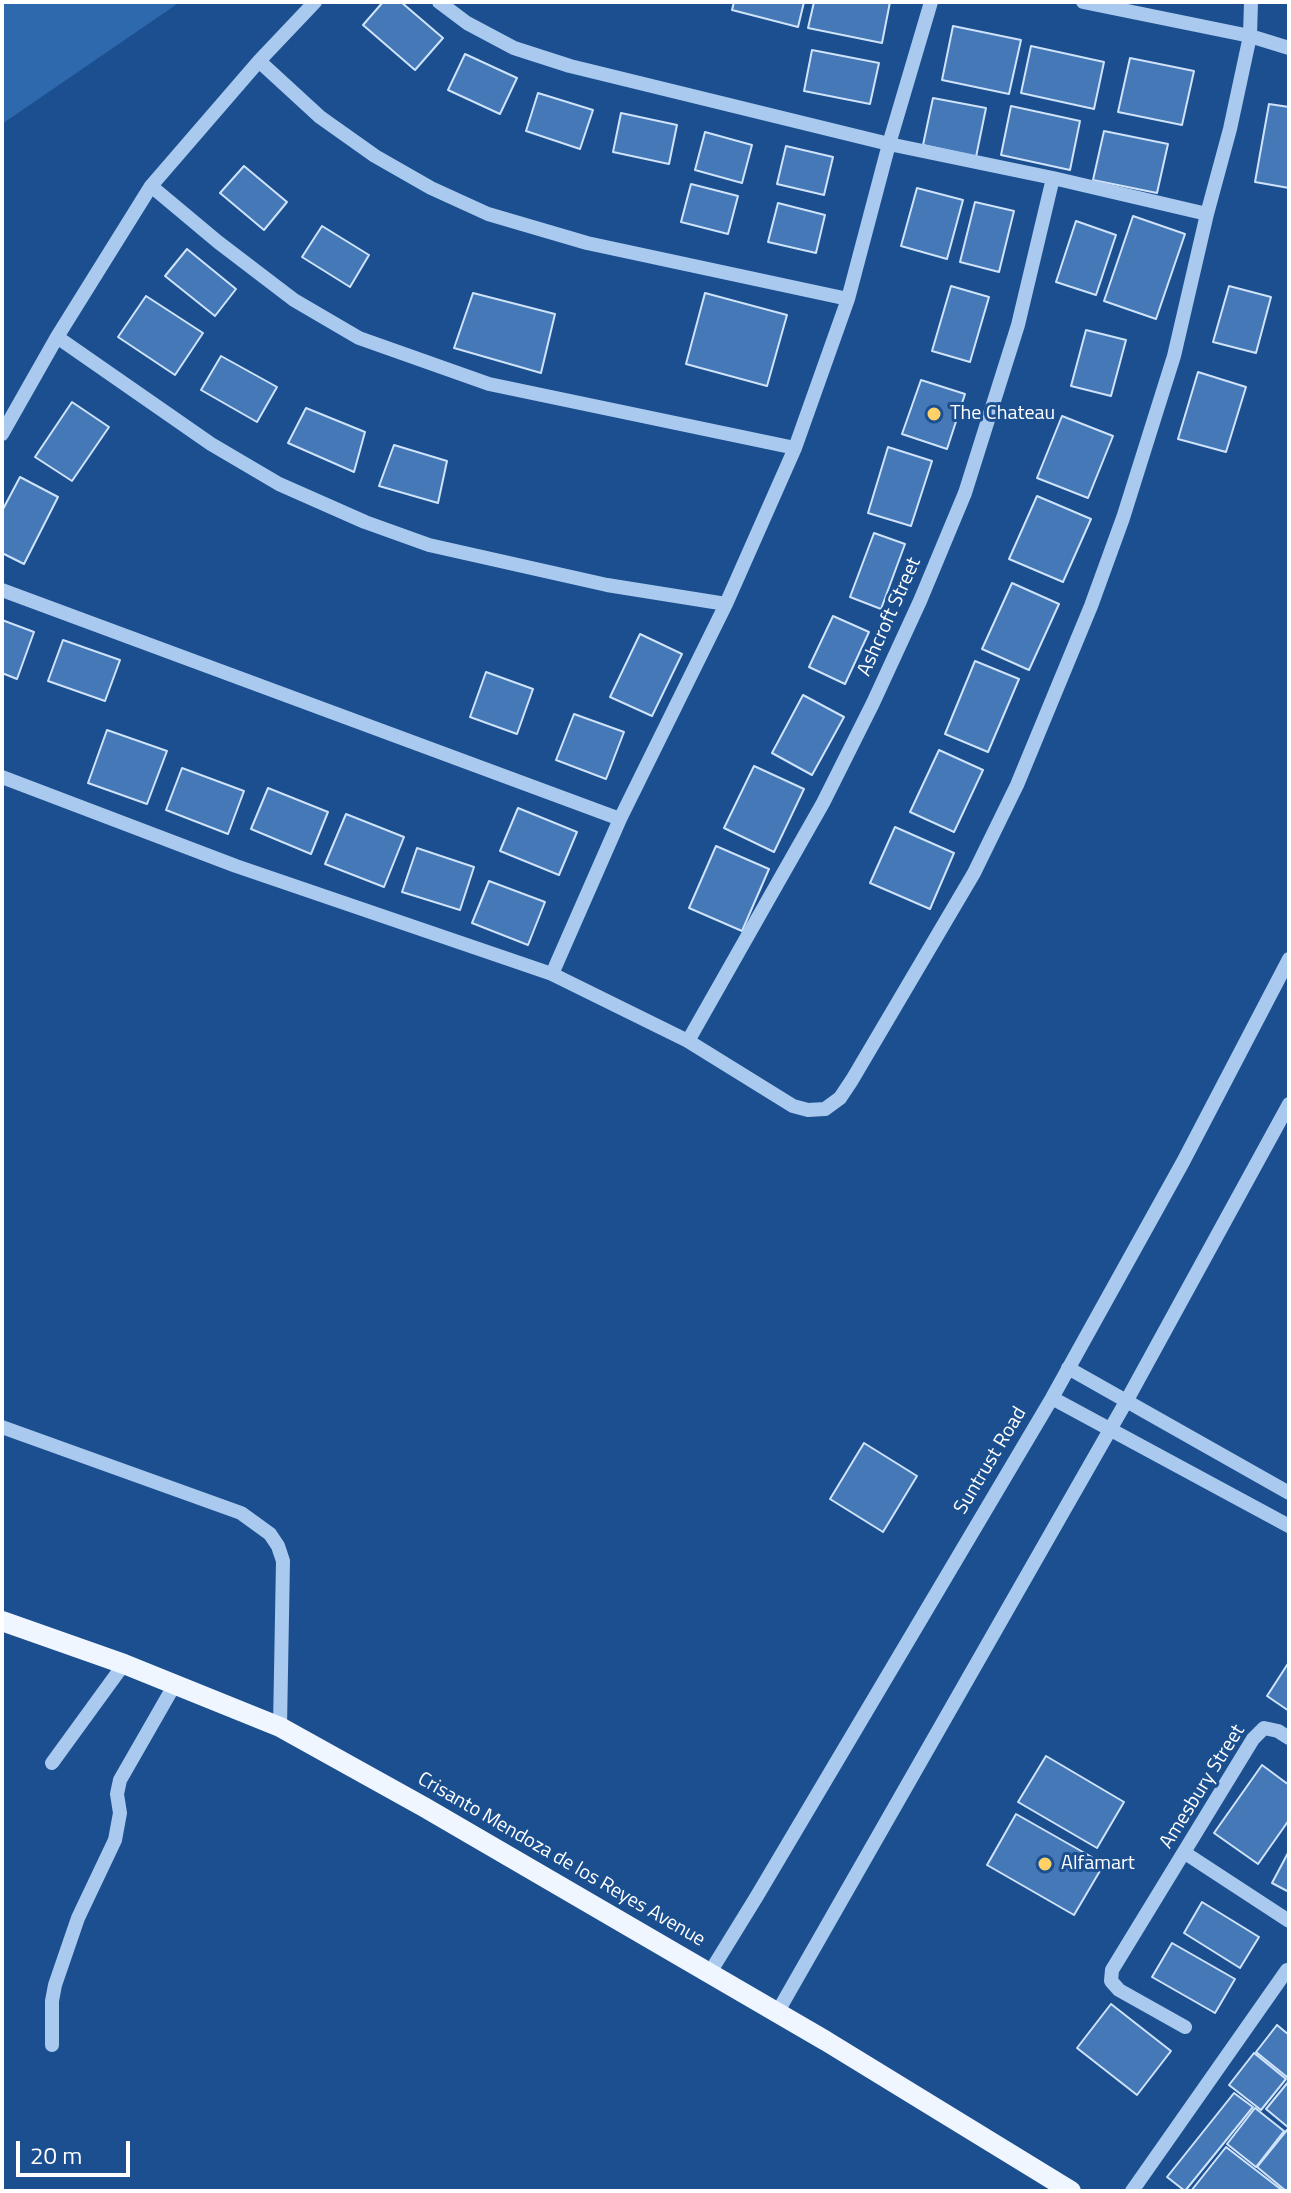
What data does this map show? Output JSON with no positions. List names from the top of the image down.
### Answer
{
  "streets": {
    "main road": ["Crisanto Mendoza de los Reyes Avenue"],
    "street": ["Ashcroft Street", "Suntrust Road", "Amesbury Street"]
  },
  "crossings": [
    ["Suntrust Road", "Crisanto Mendoza de los Reyes Avenue"]
  ],
  "places": ["The Chateau", "Alfamart"],
  "scale_bar": "20 m"
}
